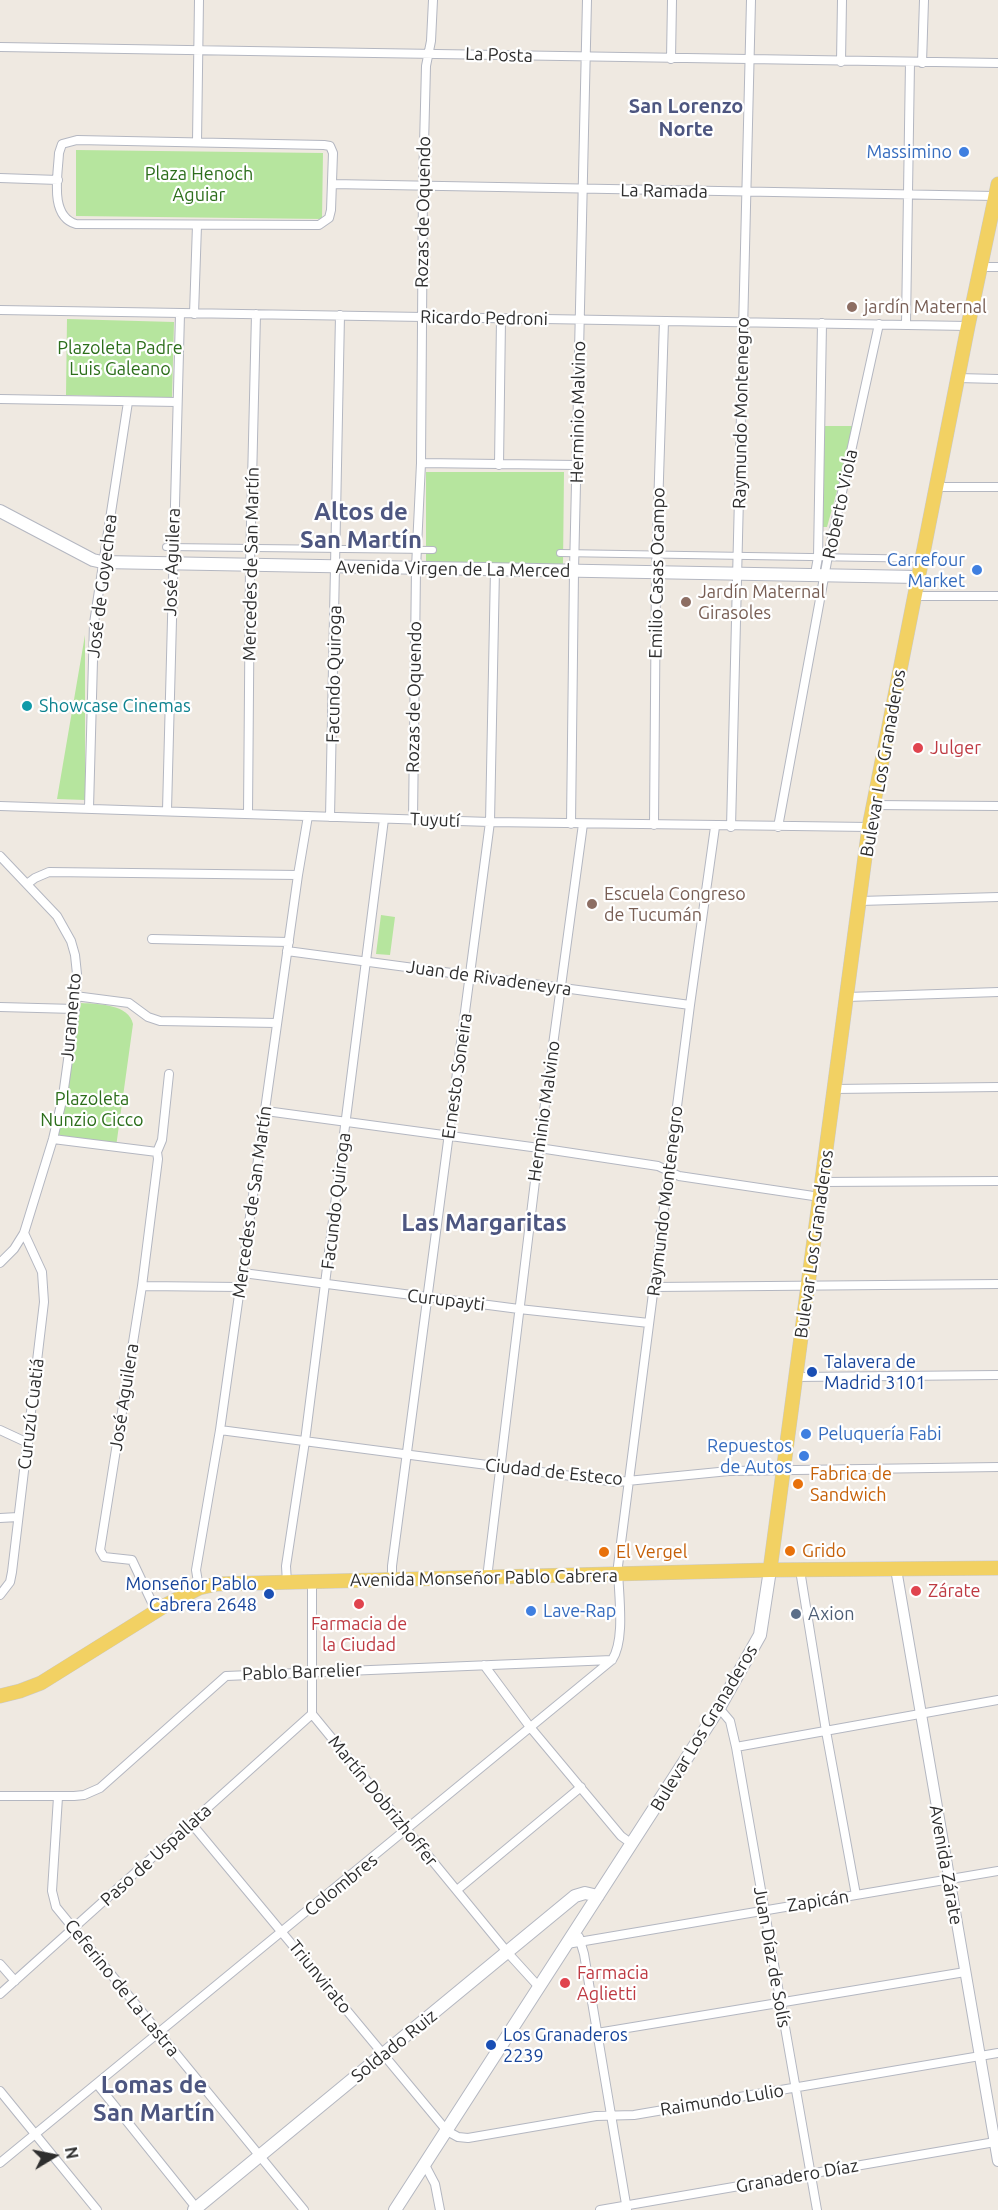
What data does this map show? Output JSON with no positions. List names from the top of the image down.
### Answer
{
  "streets": {
    "main road": [
      "Avenida Virgen de La Merced",
      "Bulevar Los Granaderos",
      "Avenida Monseñor Pablo Cabrera",
      "Soldado Ruiz"
    ],
    "street": [
      "La Posta",
      "La Ramada",
      "Rozas de Oquendo",
      "Ricardo Pedroni",
      "Herminio Malvino",
      "Raymundo Montenegro",
      "Roberto Viola",
      "José Aguilera",
      "Mercedes de San Martín",
      "Emilio Casas Ocampo",
      "José de Goyechea",
      "Facundo Quiroga",
      "Tuyutí",
      "Juan de Rivadeneyra",
      "Juramento",
      "Ernesto Soneira",
      "Curupayti",
      "Curuzú Cuatiá",
      "Ciudad de Esteco",
      "Pablo Barrelier",
      "Martín Dobrizhoffer",
      "Paso de Uspallata",
      "Avenida Zárate",
      "Colombres",
      "Zapicán",
      "Juan Díaz de Solís",
      "Triunvirato",
      "Ceferino de La Lastra",
      "Raimundo Lulio",
      "Granadero Díaz"
    ]
  },
  "crossings": [
    ["La Posta", "Rozas de Oquendo"],
    ["La Posta", "Herminio Malvino"],
    ["La Posta", "Raymundo Montenegro"],
    ["La Ramada", "Rozas de Oquendo"],
    ["La Ramada", "Herminio Malvino"],
    ["La Ramada", "Raymundo Montenegro"],
    ["La Ramada", "Bulevar Los Granaderos"],
    ["Rozas de Oquendo", "Ricardo Pedroni"],
    ["Rozas de Oquendo", "Avenida Virgen de La Merced"],
    ["Rozas de Oquendo", "Tuyutí"],
    ["Ricardo Pedroni", "Herminio Malvino"],
    ["Ricardo Pedroni", "Raymundo Montenegro"],
    ["Ricardo Pedroni", "Roberto Viola"],
    ["Ricardo Pedroni", "José Aguilera"],
    ["Ricardo Pedroni", "Mercedes de San Martín"],
    ["Ricardo Pedroni", "Emilio Casas Ocampo"],
    ["Ricardo Pedroni", "Facundo Quiroga"],
    ["Ricardo Pedroni", "Bulevar Los Granaderos"],
    ["Herminio Malvino", "Avenida Virgen de La Merced"],
    ["Herminio Malvino", "Tuyutí"],
    ["Herminio Malvino", "Juan de Rivadeneyra"],
    ["Herminio Malvino", "Curupayti"],
    ["Herminio Malvino", "Ciudad de Esteco"],
    ["Herminio Malvino", "Avenida Monseñor Pablo Cabrera"],
    ["Raymundo Montenegro", "Avenida Virgen de La Merced"],
    ["Raymundo Montenegro", "Tuyutí"],
    ["Raymundo Montenegro", "Juan de Rivadeneyra"],
    ["Raymundo Montenegro", "Curupayti"],
    ["Raymundo Montenegro", "Ciudad de Esteco"],
    ["Raymundo Montenegro", "Avenida Monseñor Pablo Cabrera"],
    ["Roberto Viola", "Avenida Virgen de La Merced"],
    ["Roberto Viola", "Tuyutí"],
    ["José Aguilera", "Avenida Virgen de La Merced"],
    ["José Aguilera", "Tuyutí"],
    ["José Aguilera", "Avenida Monseñor Pablo Cabrera"],
    ["Mercedes de San Martín", "Avenida Virgen de La Merced"],
    ["Mercedes de San Martín", "Tuyutí"],
    ["Mercedes de San Martín", "Juan de Rivadeneyra"],
    ["Mercedes de San Martín", "Curupayti"],
    ["Mercedes de San Martín", "Ciudad de Esteco"],
    ["Mercedes de San Martín", "Avenida Monseñor Pablo Cabrera"],
    ["Avenida Virgen de La Merced", "Emilio Casas Ocampo"],
    ["Avenida Virgen de La Merced", "José de Goyechea"],
    ["Avenida Virgen de La Merced", "Facundo Quiroga"],
    ["Avenida Virgen de La Merced", "Bulevar Los Granaderos"],
    ["Avenida Virgen de La Merced", "Ernesto Soneira"],
    ["Emilio Casas Ocampo", "Tuyutí"],
    ["José de Goyechea", "Tuyutí"],
    ["Facundo Quiroga", "Tuyutí"],
    ["Facundo Quiroga", "Juan de Rivadeneyra"],
    ["Facundo Quiroga", "Curupayti"],
    ["Facundo Quiroga", "Ciudad de Esteco"],
    ["Facundo Quiroga", "Avenida Monseñor Pablo Cabrera"],
    ["Bulevar Los Granaderos", "Tuyutí"],
    ["Bulevar Los Granaderos", "Ciudad de Esteco"],
    ["Bulevar Los Granaderos", "Avenida Monseñor Pablo Cabrera"],
    ["Bulevar Los Granaderos", "Martín Dobrizhoffer"],
    ["Bulevar Los Granaderos", "Zapicán"],
    ["Bulevar Los Granaderos", "Juan Díaz de Solís"],
    ["Bulevar Los Granaderos", "Triunvirato"],
    ["Bulevar Los Granaderos", "Soldado Ruiz"],
    ["Bulevar Los Granaderos", "Raimundo Lulio"],
    ["Tuyutí", "Ernesto Soneira"],
    ["Juan de Rivadeneyra", "Ernesto Soneira"],
    ["Juramento", "Curuzú Cuatiá"],
    ["Ernesto Soneira", "Curupayti"],
    ["Ernesto Soneira", "Ciudad de Esteco"],
    ["Ernesto Soneira", "Avenida Monseñor Pablo Cabrera"],
    ["Avenida Monseñor Pablo Cabrera", "Avenida Zárate"],
    ["Pablo Barrelier", "Colombres"],
    ["Pablo Barrelier", "Ceferino de La Lastra"],
    ["Martín Dobrizhoffer", "Paso de Uspallata"],
    ["Martín Dobrizhoffer", "Colombres"],
    ["Martín Dobrizhoffer", "Soldado Ruiz"],
    ["Paso de Uspallata", "Triunvirato"],
    ["Paso de Uspallata", "Ceferino de La Lastra"],
    ["Avenida Zárate", "Zapicán"],
    ["Avenida Zárate", "Raimundo Lulio"],
    ["Avenida Zárate", "Granadero Díaz"],
    ["Colombres", "Triunvirato"],
    ["Colombres", "Ceferino de La Lastra"],
    ["Zapicán", "Juan Díaz de Solís"],
    ["Juan Díaz de Solís", "Raimundo Lulio"],
    ["Juan Díaz de Solís", "Granadero Díaz"],
    ["Triunvirato", "Soldado Ruiz"],
    ["Triunvirato", "Raimundo Lulio"],
    ["Ceferino de La Lastra", "Soldado Ruiz"]
  ],
  "districts": [
    "San Lorenzo Norte",
    "Altos de San Martín",
    "Las Margaritas",
    "Lomas de San Martín"
  ],
  "parks": ["Plaza Henoch Aguiar", "Plazoleta Padre Luis Galeano", "Plazoleta Nunzio Cicco"],
  "places": [
    "Massimino",
    "jardín Maternal",
    "Carrefour Market",
    "Jardín Maternal Girasoles",
    "Showcase Cinemas",
    "Julger",
    "Escuela Congreso de Tucumán",
    "Talavera de Madrid 3101",
    "Peluquería Fabi",
    "Repuestos de Autos",
    "Fabrica de Sandwich",
    "Grido",
    "El Vergel",
    "Zárate",
    "Monseñor Pablo Cabrera 2648",
    "Farmacia de la Ciudad",
    "Lave-Rap",
    "Axion",
    "Farmacia Aglietti",
    "Los Granaderos 2239"
  ],
  "north": "right"
}
